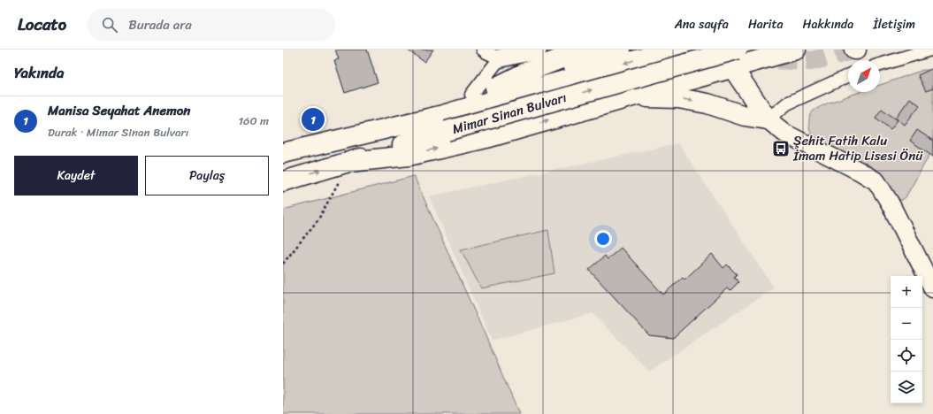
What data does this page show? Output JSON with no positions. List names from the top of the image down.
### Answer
{
  "streets": {
    "highway": ["Mimar Sinan Bulvarı"]
  },
  "places": {
    "bus stop": ["Şehit Fatih Kalu İmam Hatip Lisesi Önü"]
  },
  "north": "top right",
  "page": {
    "header": "Locato",
    "search": "Burada ara",
    "nav": [
      "Ana sayfa",
      "Harita",
      "Hakkında",
      "İletişim"
    ],
    "heading": "Yakında",
    "list": [
      {
        "mark": "1",
        "name": "Manisa Seyahat Anemon",
        "note": "Durak · Mimar Sinan Bulvarı",
        "value": "160 m"
      }
    ],
    "pins": "1",
    "buttons": ["Kaydet", "Paylaş"],
    "map_buttons": ["+", "−"]
  }
}
